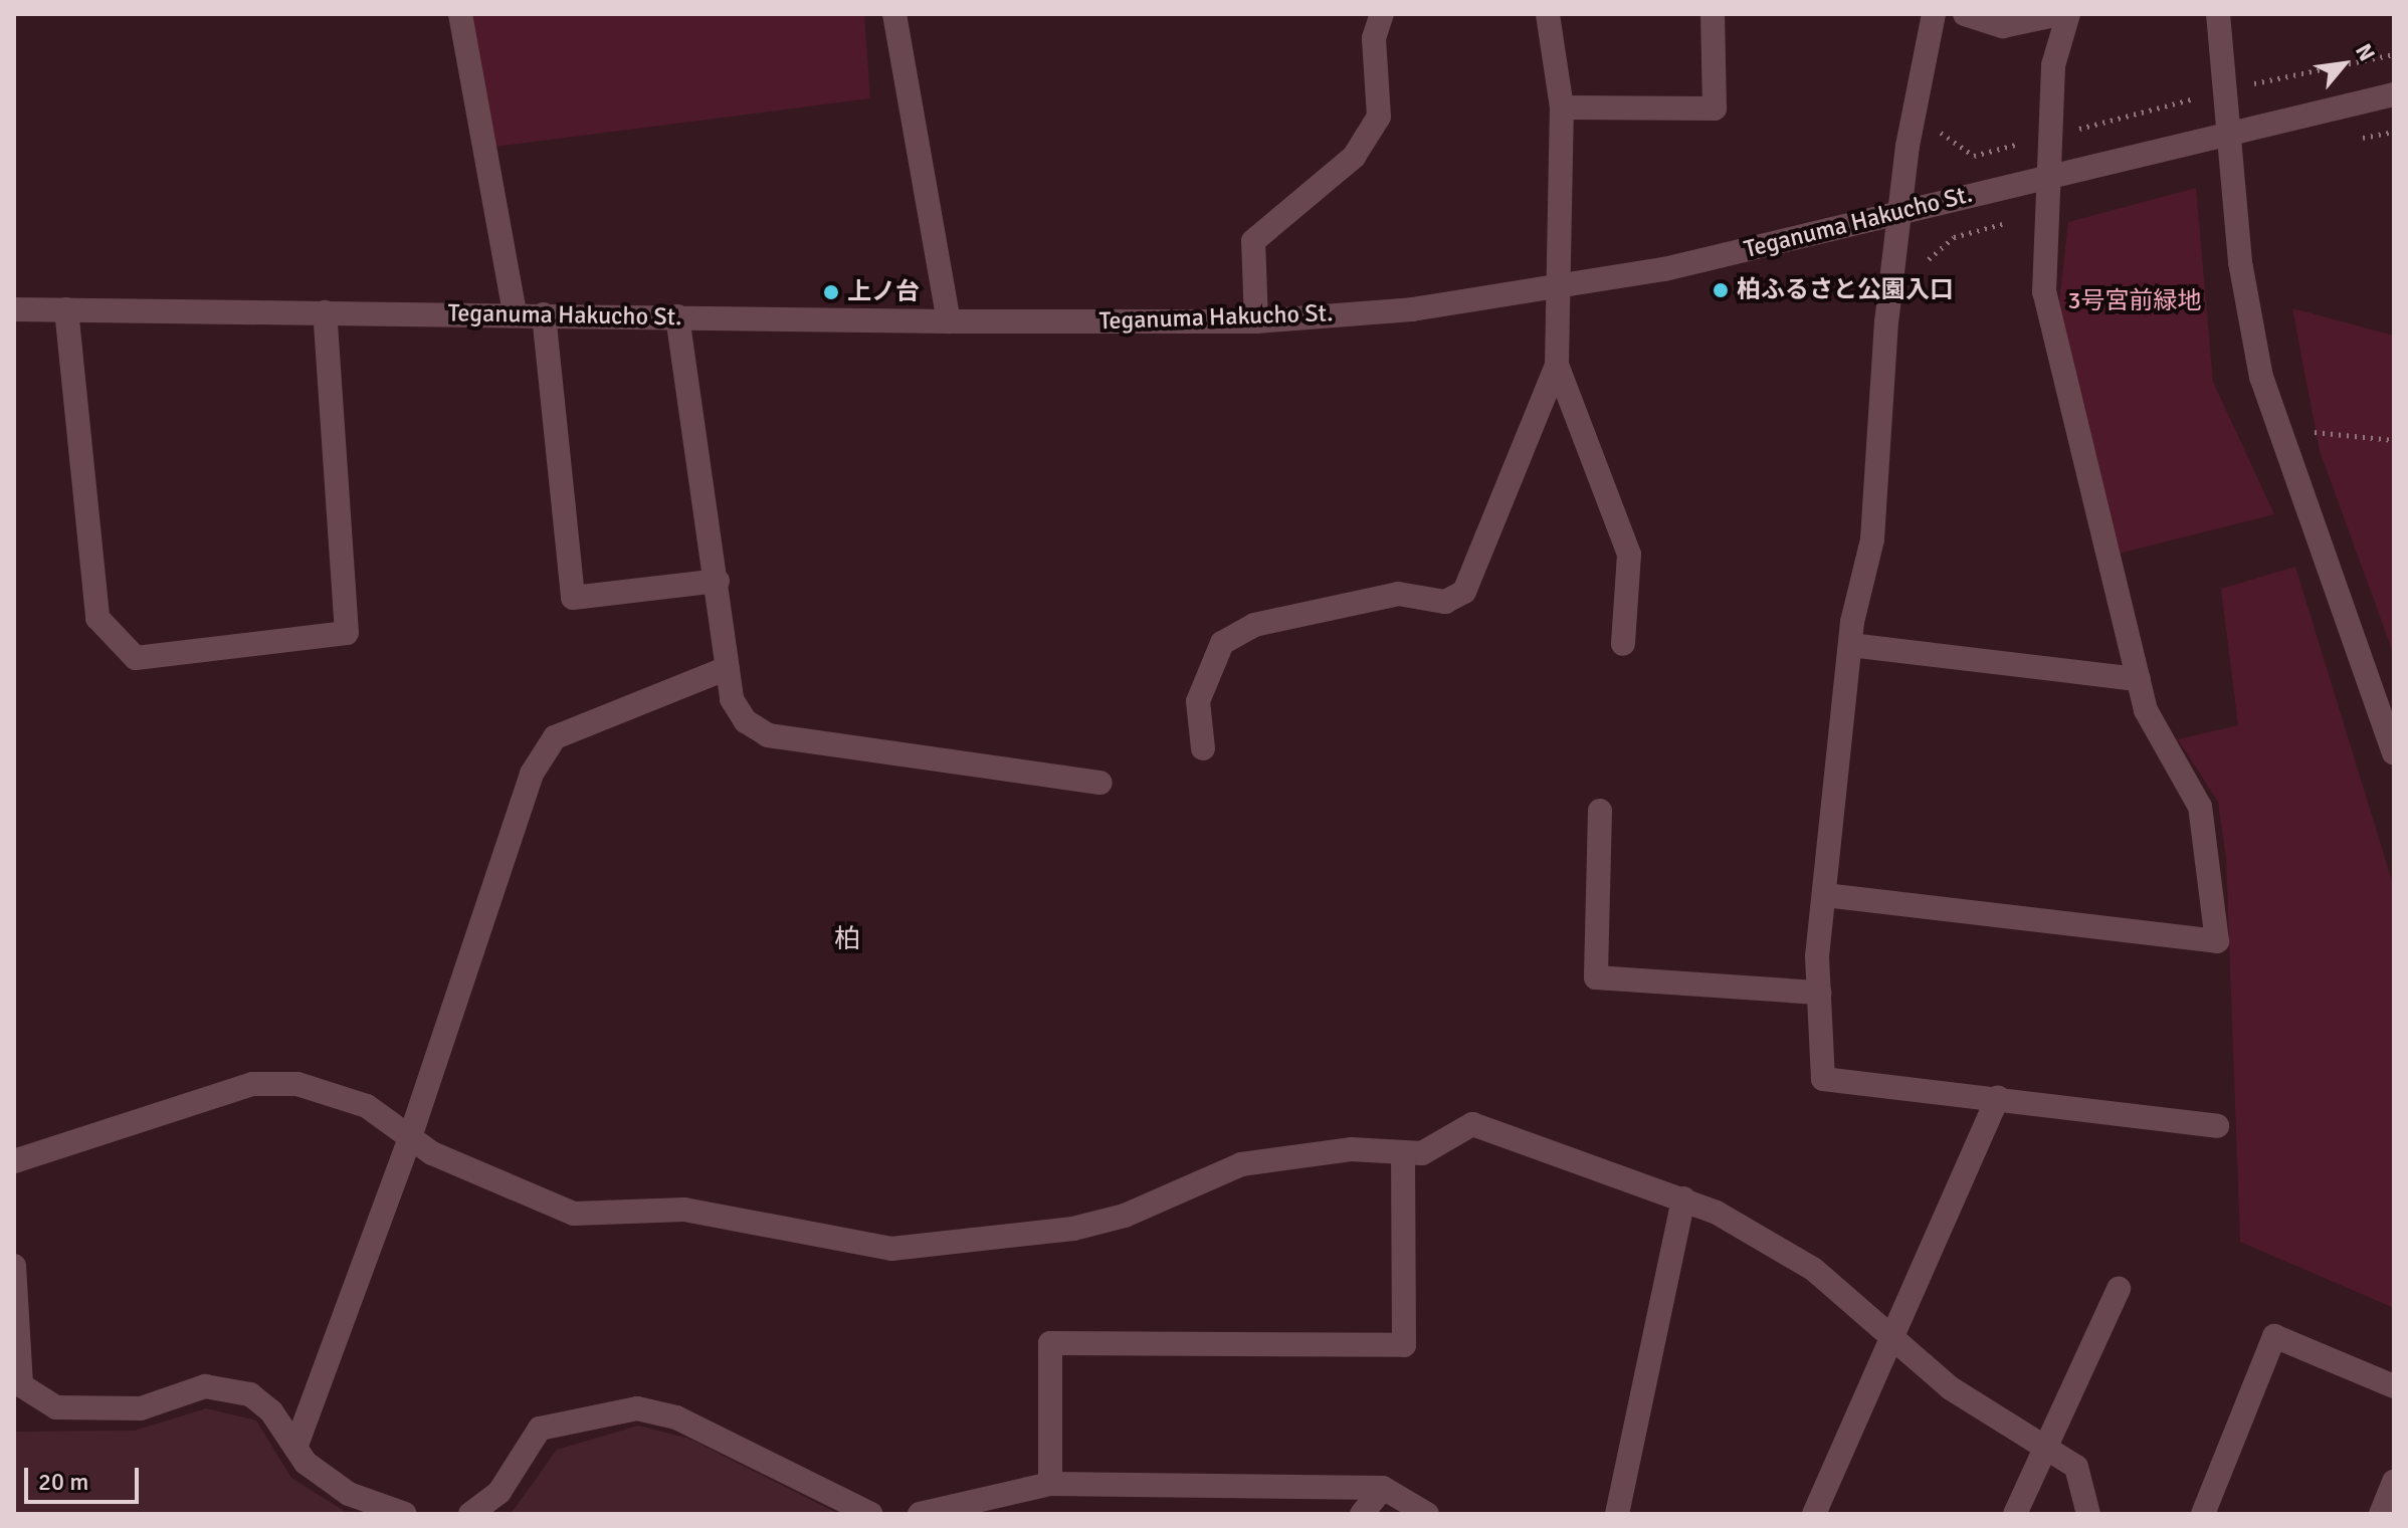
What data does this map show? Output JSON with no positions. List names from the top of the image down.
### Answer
{
  "streets": {
    "street": ["Teganuma Hakucho St."]
  },
  "districts": ["柏"],
  "parks": ["3号宮前緑地"],
  "places": ["柏ふるさと公園入口", "上ノ台"],
  "scale_bar": "20 m",
  "north": "top right"
}
